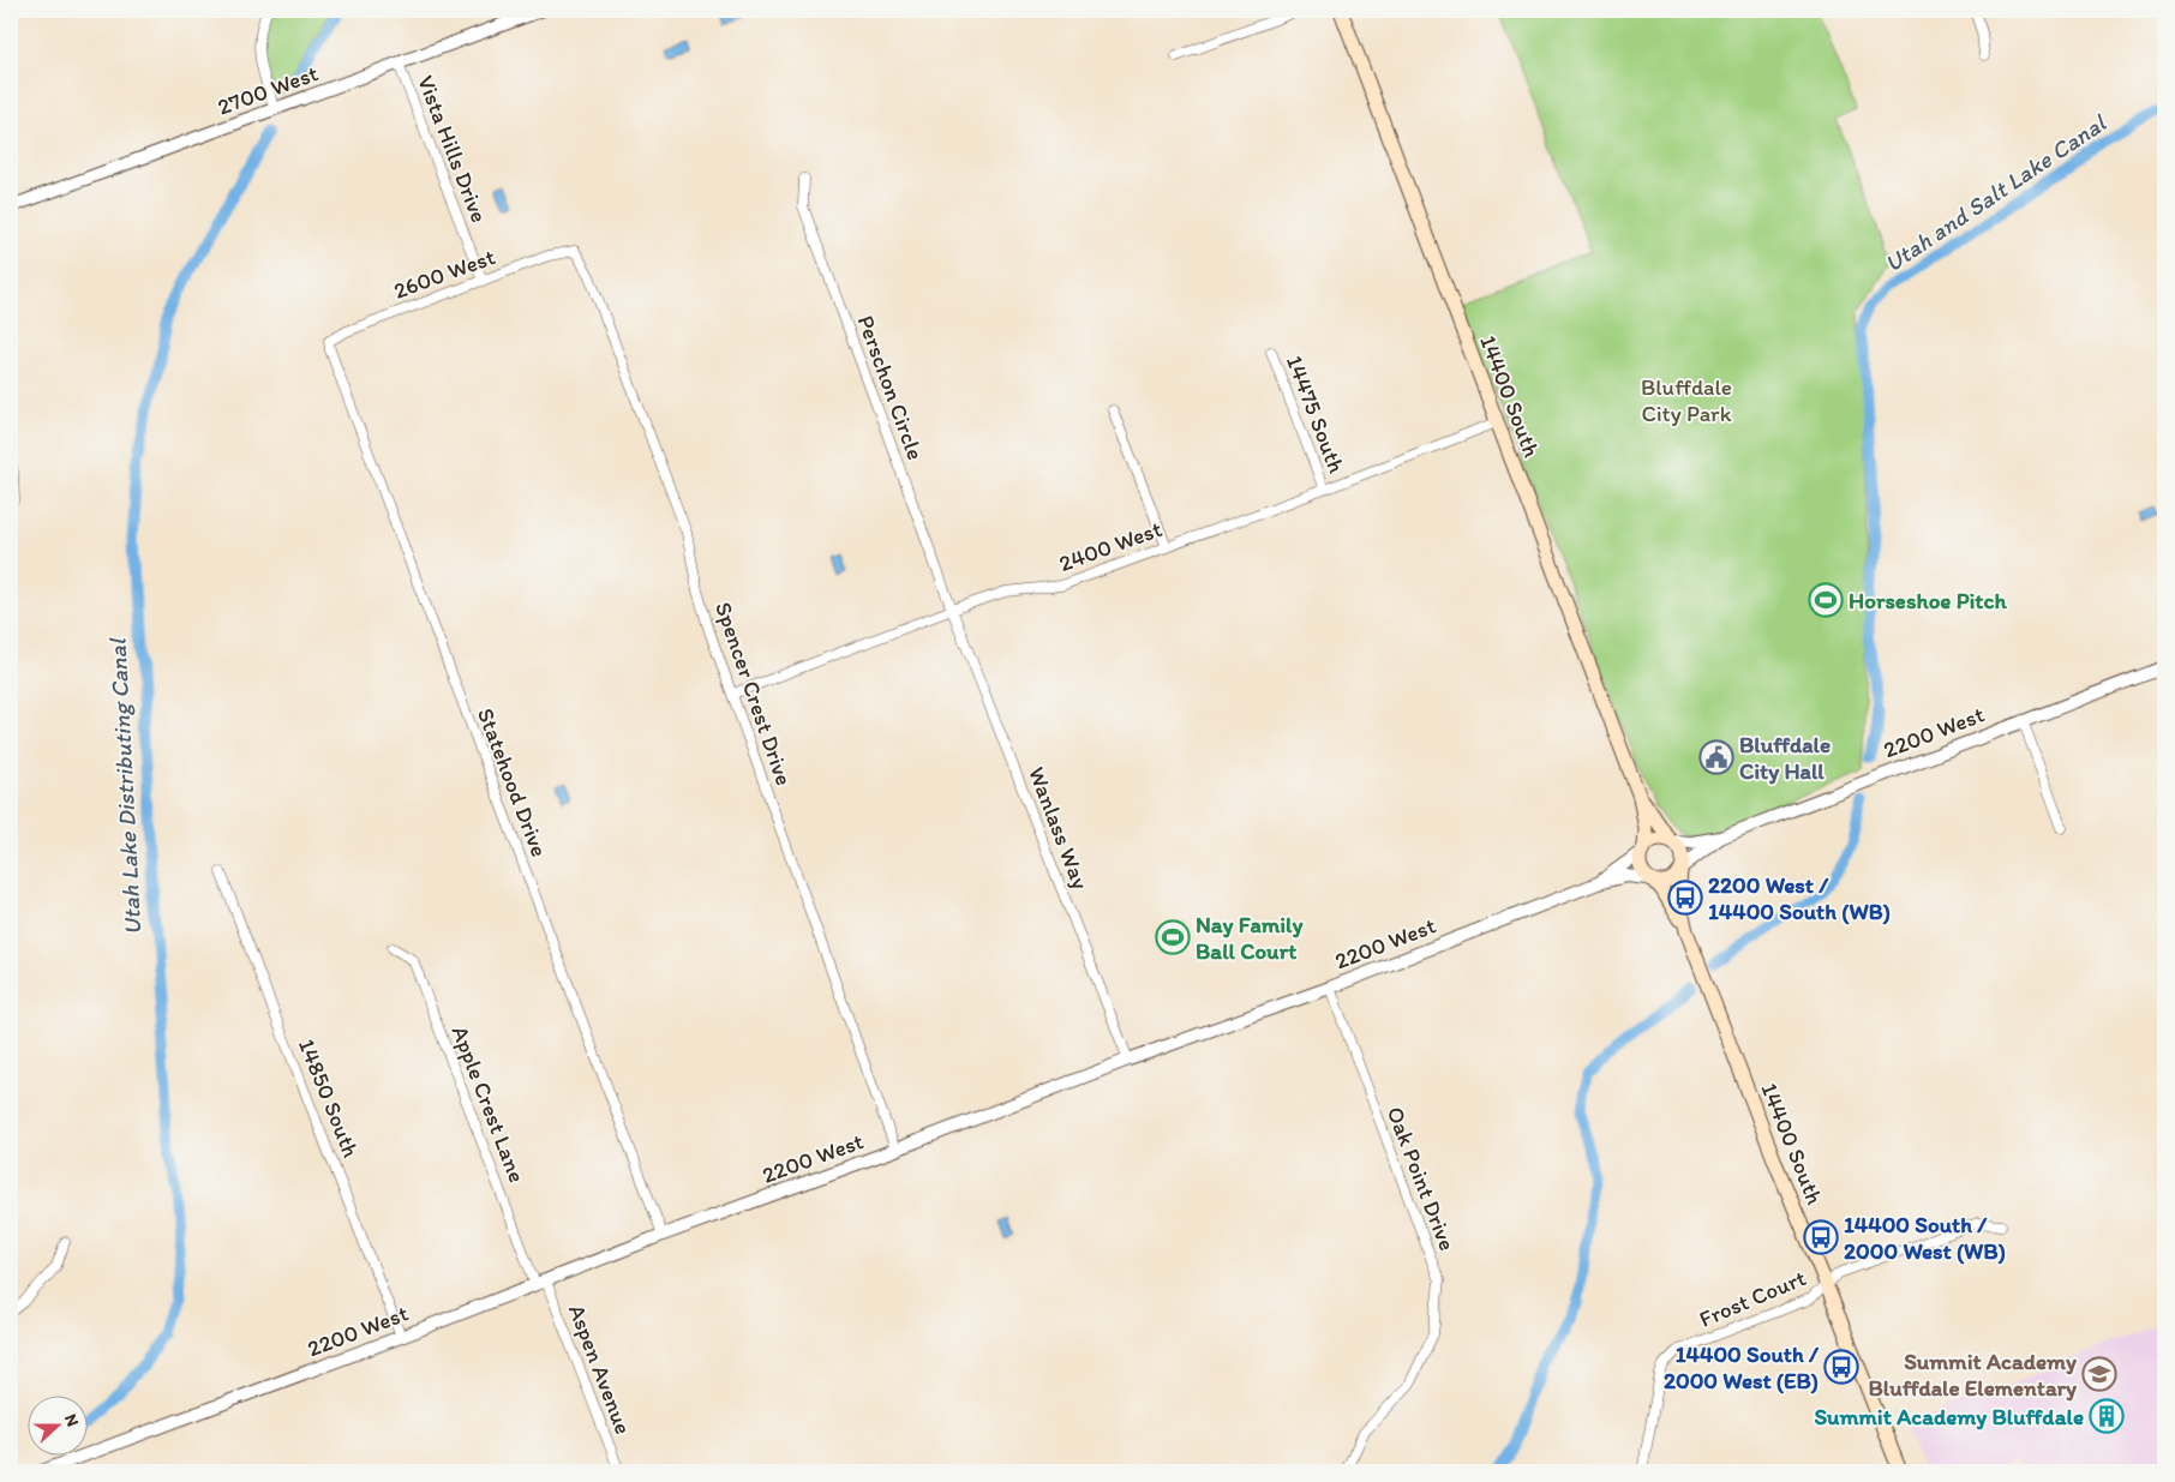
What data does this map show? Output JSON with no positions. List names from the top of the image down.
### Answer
{
  "streets": {
    "main road": ["14400 South"],
    "street": [
      "2700 West",
      "Vista Hills Drive",
      "2600 West",
      "Perschon Circle",
      "14475 South",
      "2400 West",
      "Spencer Crest Drive",
      "2200 West",
      "Statehood Drive",
      "Wanlass Way",
      "14850 South",
      "Apple Crest Lane",
      "Oak Point Drive",
      "Frost Court",
      "Aspen Avenue"
    ]
  },
  "crossings": [
    ["2700 West", "Vista Hills Drive"],
    ["Vista Hills Drive", "2600 West"],
    ["2600 West", "Spencer Crest Drive"],
    ["2600 West", "Statehood Drive"],
    ["Perschon Circle", "2400 West"],
    ["Perschon Circle", "Wanlass Way"],
    ["14400 South", "2400 West"],
    ["14400 South", "2200 West"],
    ["14400 South", "Frost Court"],
    ["14475 South", "2400 West"],
    ["2400 West", "Spencer Crest Drive"],
    ["2400 West", "Wanlass Way"],
    ["Spencer Crest Drive", "2200 West"],
    ["2200 West", "Statehood Drive"],
    ["2200 West", "Wanlass Way"],
    ["2200 West", "14850 South"],
    ["2200 West", "Apple Crest Lane"],
    ["2200 West", "Oak Point Drive"],
    ["2200 West", "Aspen Avenue"],
    ["Apple Crest Lane", "Aspen Avenue"]
  ],
  "water": ["Utah and Salt Lake Canal", "Utah Lake Distributing Canal"],
  "parks": ["Bluffdale City Park"],
  "places": {
    "sports": ["Horseshoe Pitch", "Nay Family Ball Court"],
    "public building": ["Bluffdale City Hall"],
    "bus stop": ["2200 West / 14400 South (WB)", "14400 South / 2000 West (WB)", "14400 South / 2000 West (EB)"],
    "school or university": ["Summit Academy Bluffdale Elementary"],
    "building": ["Summit Academy Bluffdale"]
  },
  "north": "right"
}
